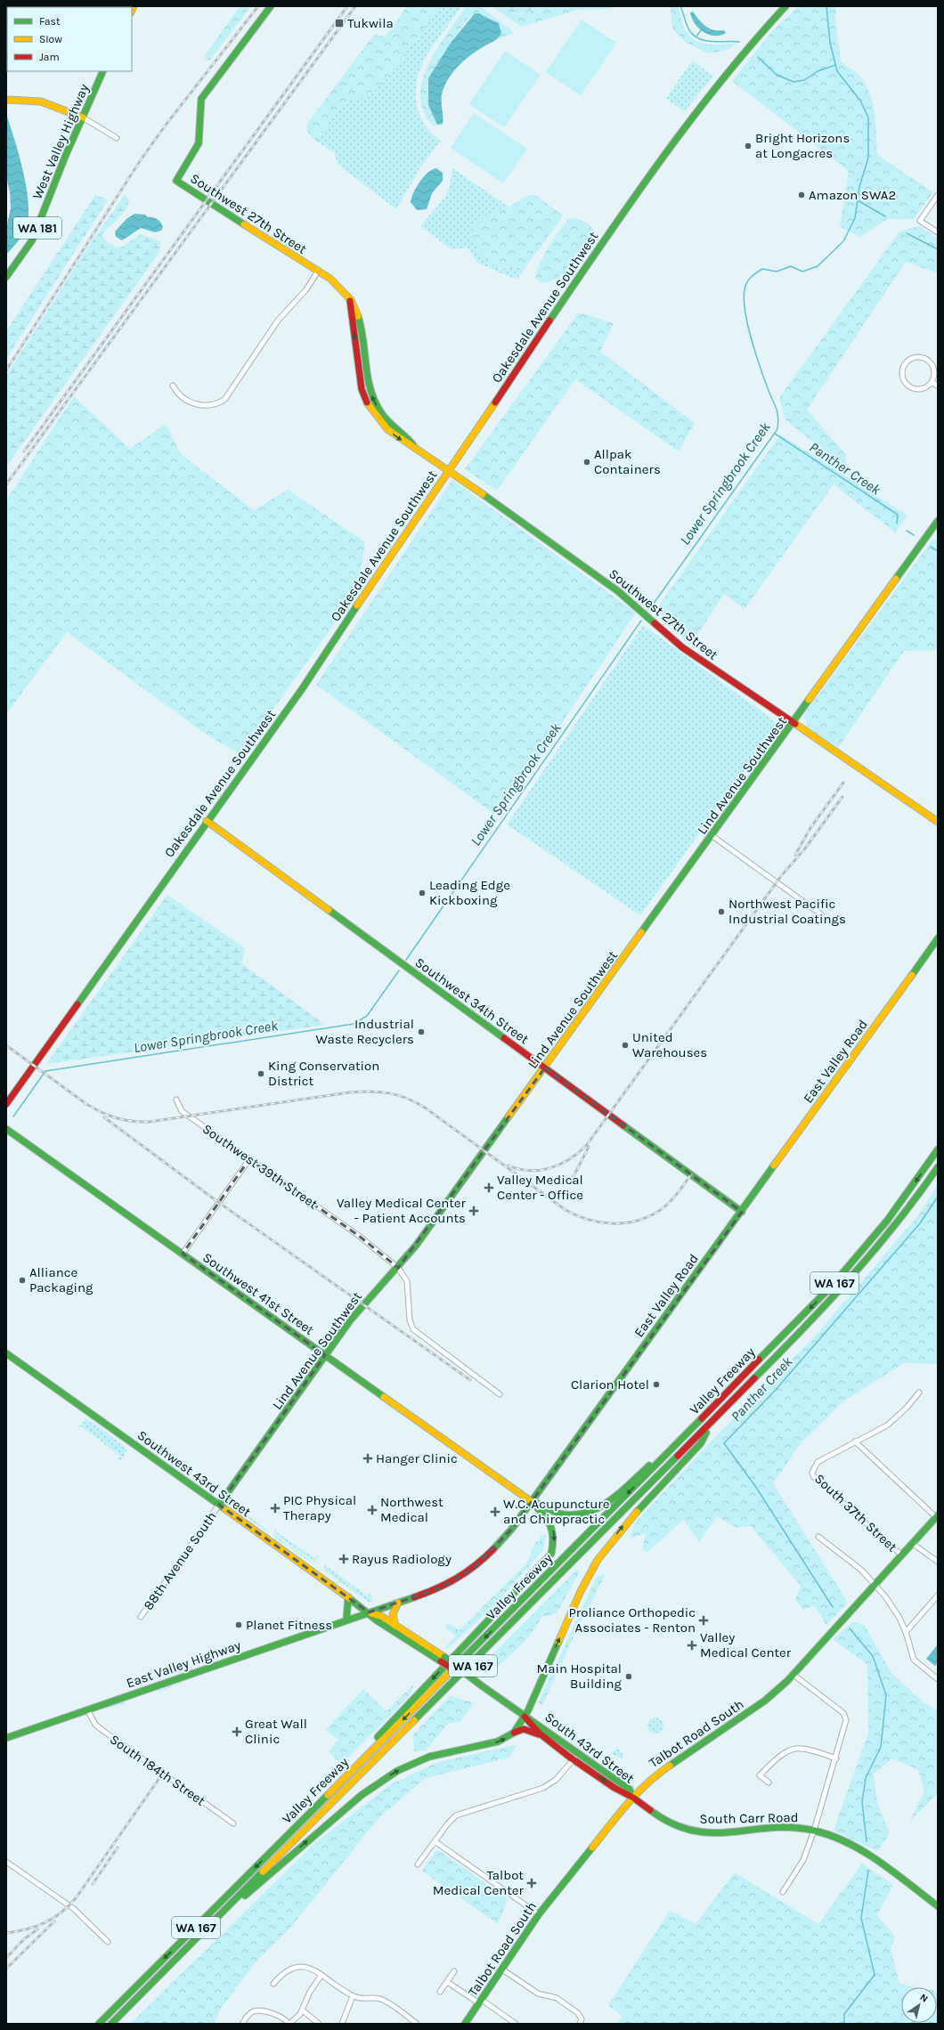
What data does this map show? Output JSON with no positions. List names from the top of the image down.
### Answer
{
  "streets": {
    "main road": [
      "West Valley Highway",
      "Southwest 27th Street",
      "WA 181",
      "Oakesdale Avenue Southwest",
      "Lind Avenue Southwest",
      "Southwest 34th Street",
      "East Valley Road",
      "WA 167",
      "Southwest 41st Street",
      "Valley Freeway",
      "Southwest 43rd Street",
      "East Valley Highway",
      "Talbot Road South",
      "South 43rd Street",
      "South Carr Road"
    ],
    "street": [
      "Southwest 39th Street",
      "South 37th Street",
      "88th Avenue South",
      "South 184th Street"
    ]
  },
  "crossings": [
    ["Southwest 27th Street", "Oakesdale Avenue Southwest"],
    ["Southwest 27th Street", "Lind Avenue Southwest"],
    ["Oakesdale Avenue Southwest", "Southwest 34th Street"],
    ["Lind Avenue Southwest", "Southwest 34th Street"],
    ["Lind Avenue Southwest", "Southwest 39th Street"],
    ["Lind Avenue Southwest", "Southwest 41st Street"],
    ["Lind Avenue Southwest", "Southwest 43rd Street"],
    ["Lind Avenue Southwest", "88th Avenue South"],
    ["Southwest 34th Street", "East Valley Road"],
    ["East Valley Road", "Southwest 41st Street"],
    ["East Valley Road", "Southwest 43rd Street"],
    ["East Valley Road", "East Valley Highway"],
    ["East Valley Road", "South 43rd Street"],
    ["Southwest 43rd Street", "88th Avenue South"],
    ["Southwest 43rd Street", "East Valley Highway"],
    ["Southwest 43rd Street", "South 43rd Street"],
    ["South 37th Street", "Talbot Road South"],
    ["East Valley Highway", "South 43rd Street"],
    ["East Valley Highway", "South 184th Street"],
    ["Talbot Road South", "South 43rd Street"],
    ["Talbot Road South", "South Carr Road"],
    ["South 43rd Street", "South Carr Road"]
  ],
  "water": ["Panther Creek", "Lower Springbrook Creek"],
  "places": {
    "transit": ["Tukwila"],
    "other": [
      "Bright Horizons at Longacres",
      "Amazon SWA2",
      "Allpak Containers",
      "Leading Edge Kickboxing",
      "Northwest Pacific Industrial Coatings",
      "Industrial Waste Recyclers",
      "United Warehouses",
      "King Conservation District",
      "Alliance Packaging",
      "Clarion Hotel",
      "Planet Fitness",
      "Main Hospital Building"
    ],
    "health": [
      "Valley Medical Center - Office",
      "Valley Medical Center - Patient Accounts",
      "Hanger Clinic",
      "PIC Physical Therapy",
      "Northwest Medical",
      "W.C. Acupuncture and Chiropractic",
      "Rayus Radiology",
      "Proliance Orthopedic Associates - Renton",
      "Valley Medical Center",
      "Great Wall Clinic",
      "Talbot Medical Center"
    ]
  },
  "legend": ["Fast", "Slow", "Jam"],
  "north": "top right"
}
